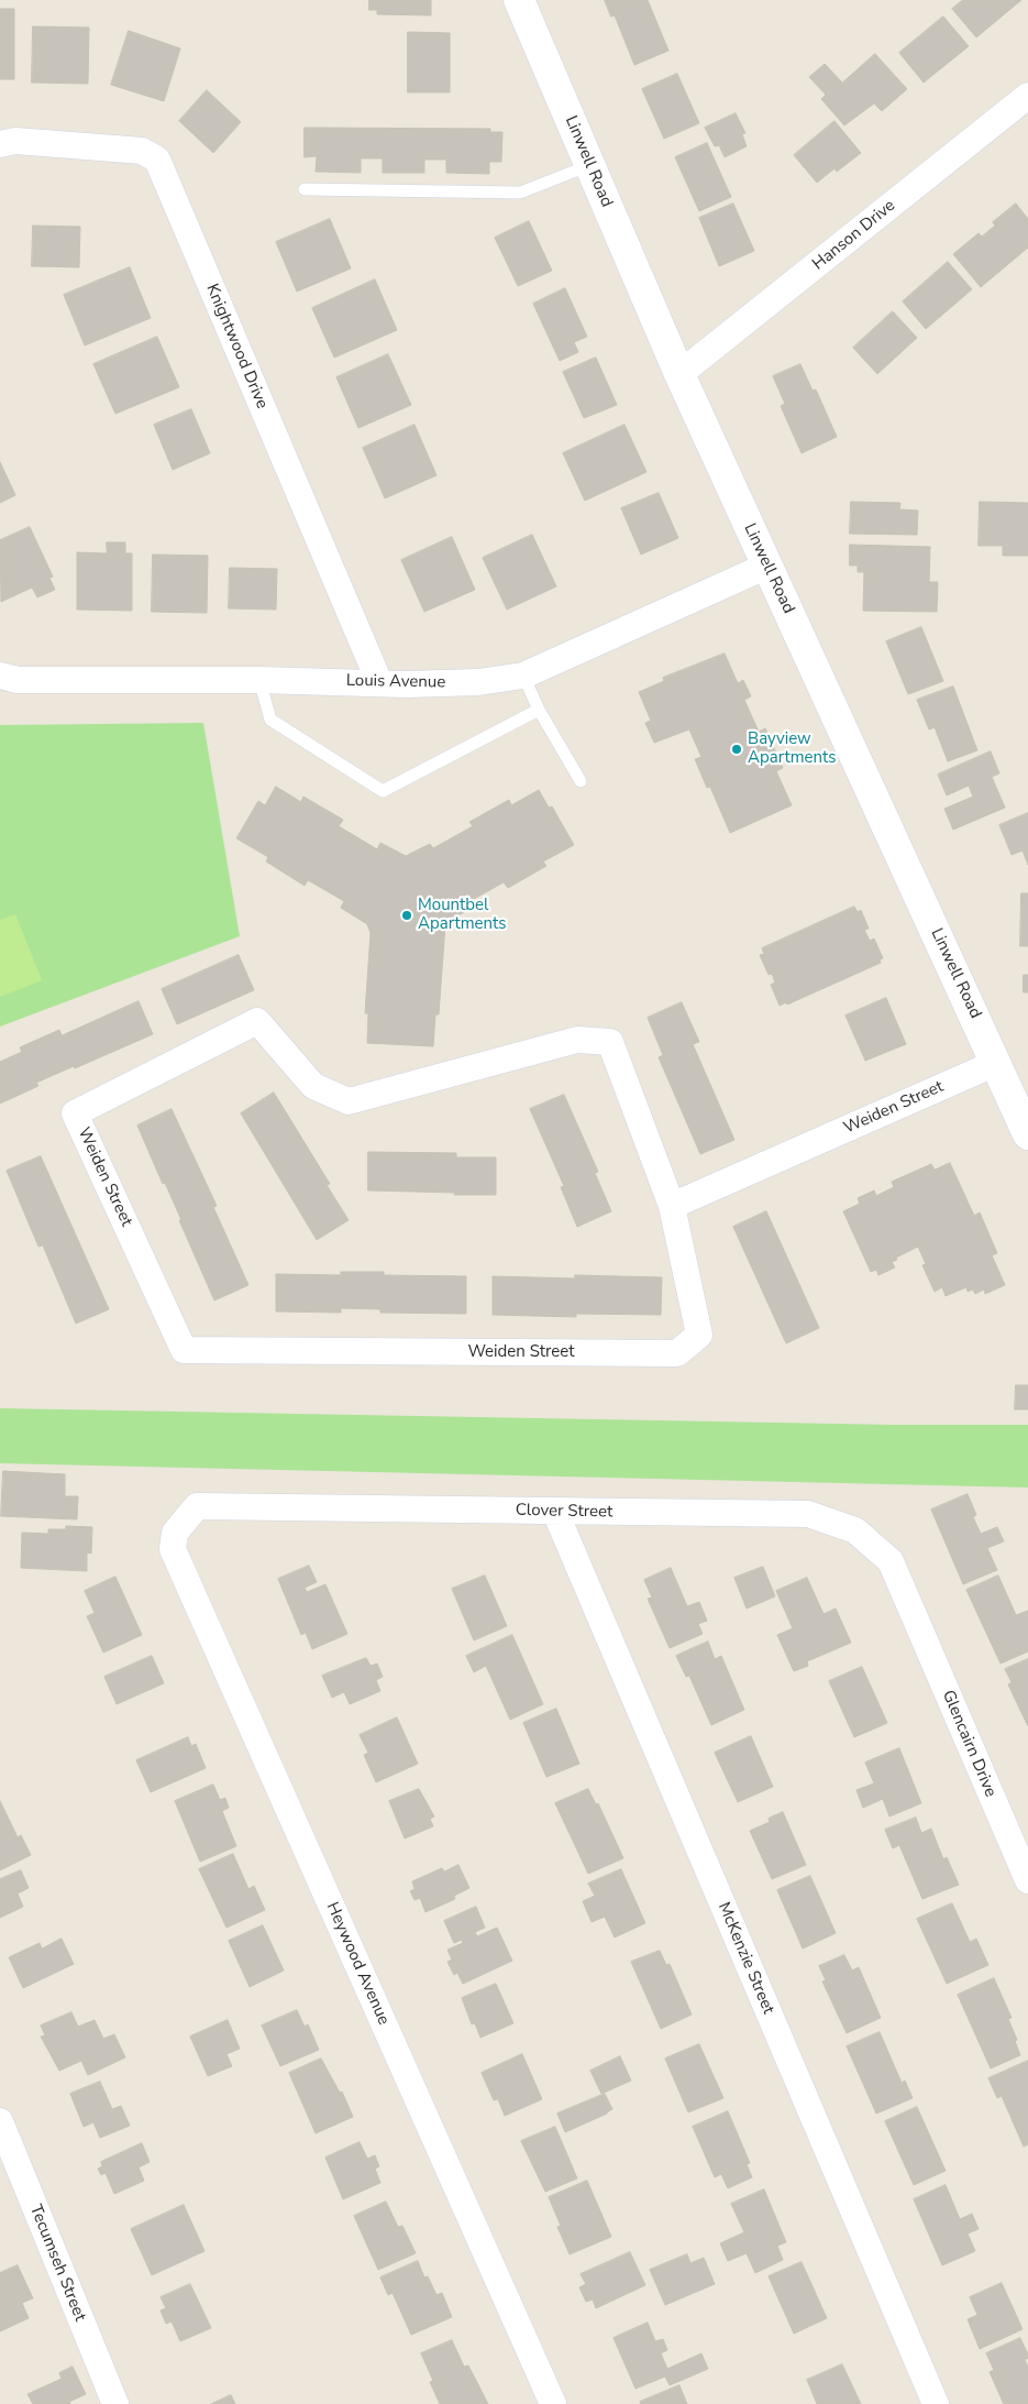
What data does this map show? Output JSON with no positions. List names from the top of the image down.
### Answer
{
  "streets": {
    "main road": ["Linwell Road"],
    "street": [
      "Hanson Drive",
      "Knightwood Drive",
      "Louis Avenue",
      "Weiden Street",
      "Clover Street",
      "Glencairn Drive",
      "McKenzie Street",
      "Heywood Avenue",
      "Tecumseh Street"
    ]
  },
  "crossings": [
    ["Linwell Road", "Hanson Drive"],
    ["Linwell Road", "Louis Avenue"],
    ["Linwell Road", "Weiden Street"],
    ["Knightwood Drive", "Louis Avenue"],
    ["Clover Street", "Glencairn Drive"],
    ["Clover Street", "McKenzie Street"],
    ["Clover Street", "Heywood Avenue"]
  ],
  "places": ["Bayview Apartments", "Mountbel Apartments"]
}
